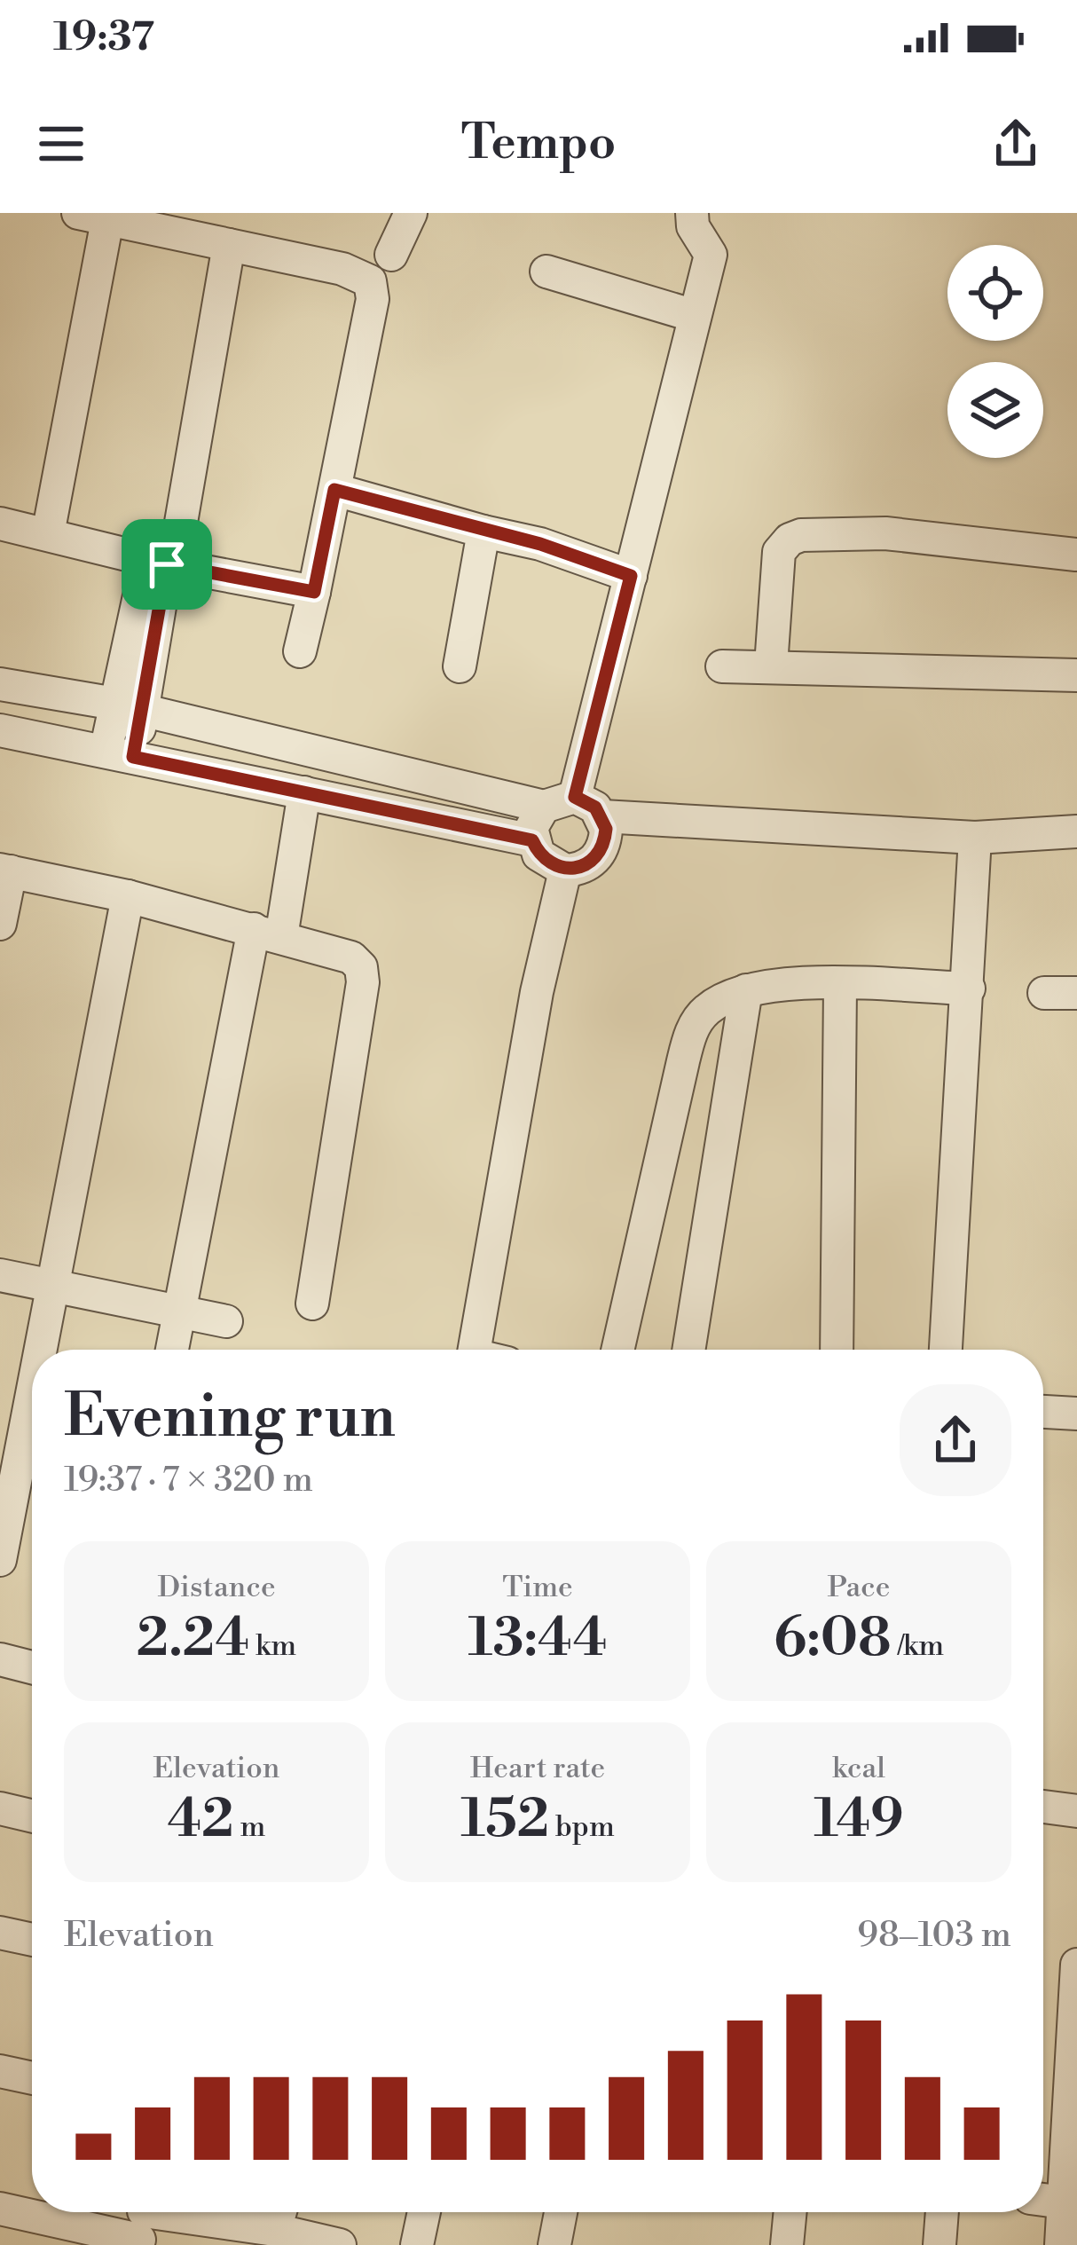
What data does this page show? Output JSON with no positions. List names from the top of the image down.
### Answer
{
  "page": {
    "status": "19:37",
    "header": "Tempo",
    "heading": ["Evening run", "19:37 · 7 × 320 m"],
    "stats": [
      ["Distance", "2.24 km"],
      ["Time", "13:44"],
      ["Pace", "6:08 /km"],
      ["Elevation", "42 m"],
      ["Heart rate", "152 bpm"],
      ["kcal", "149"]
    ],
    "chart": ["Elevation", "98–103 m"]
  }
}
